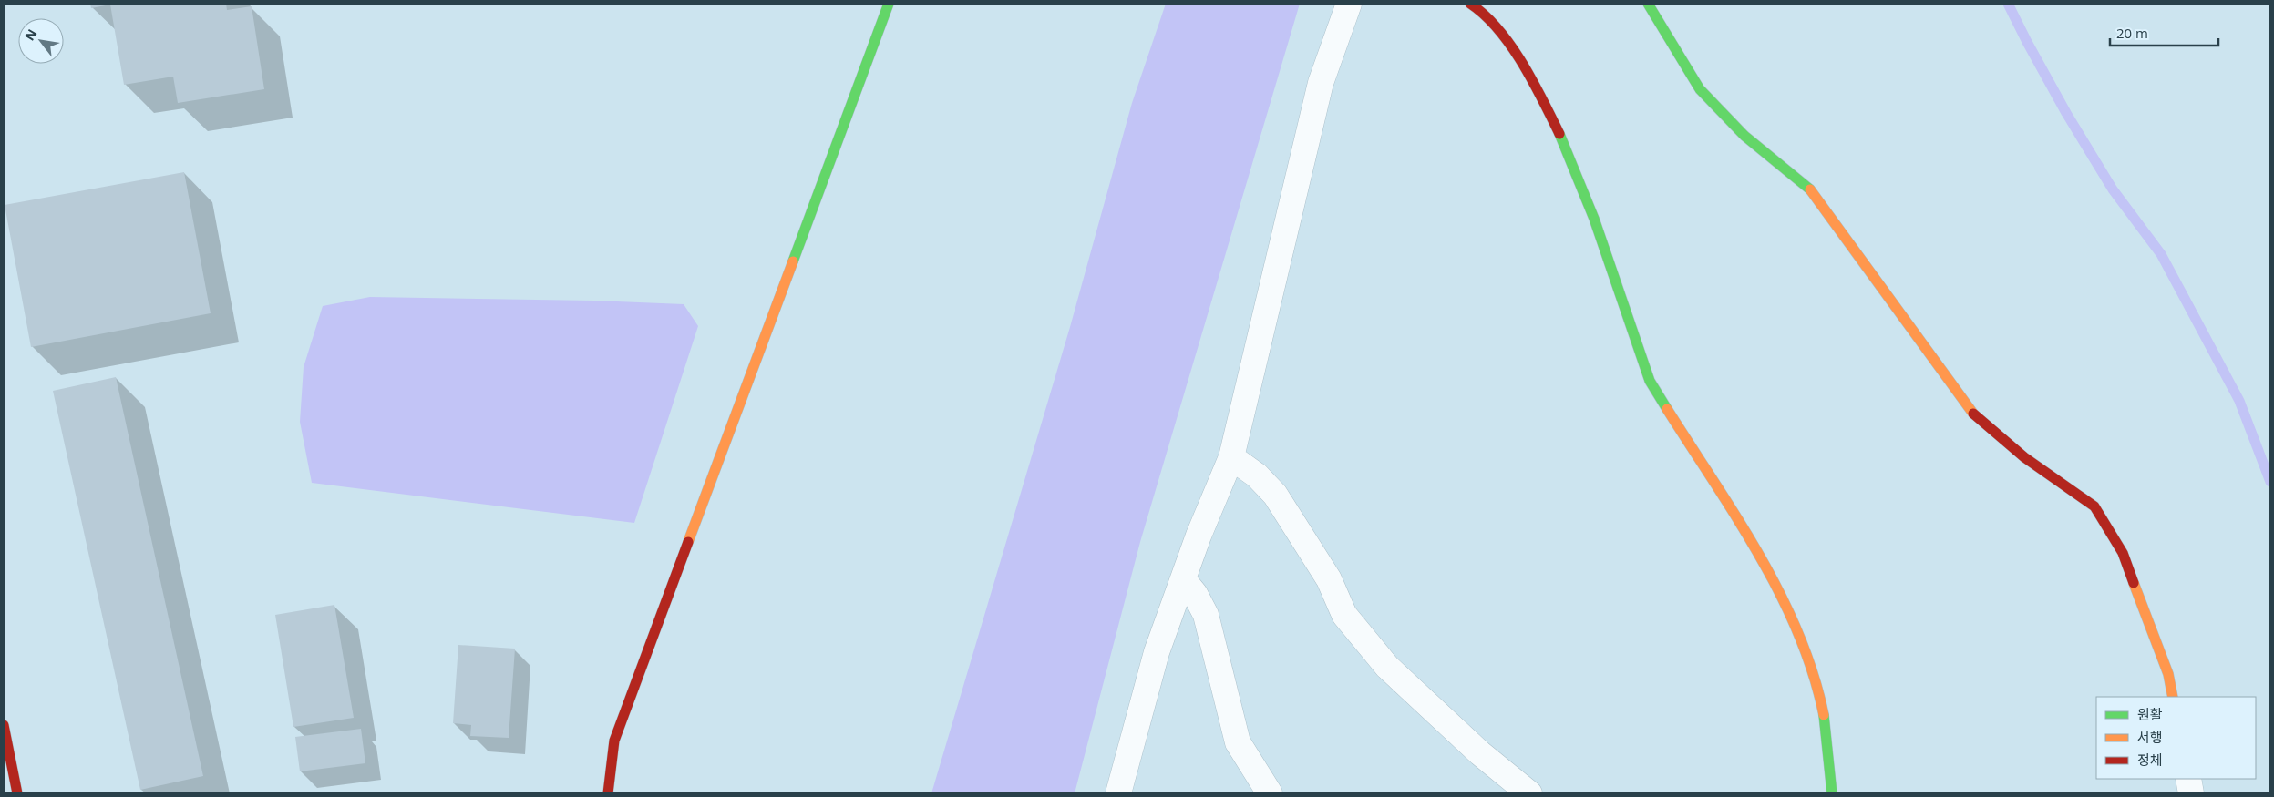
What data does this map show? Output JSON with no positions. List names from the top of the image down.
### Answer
{
  "legend": ["원활", "서행", "정체"],
  "scale_bar": "20 m",
  "north": "top left"
}
